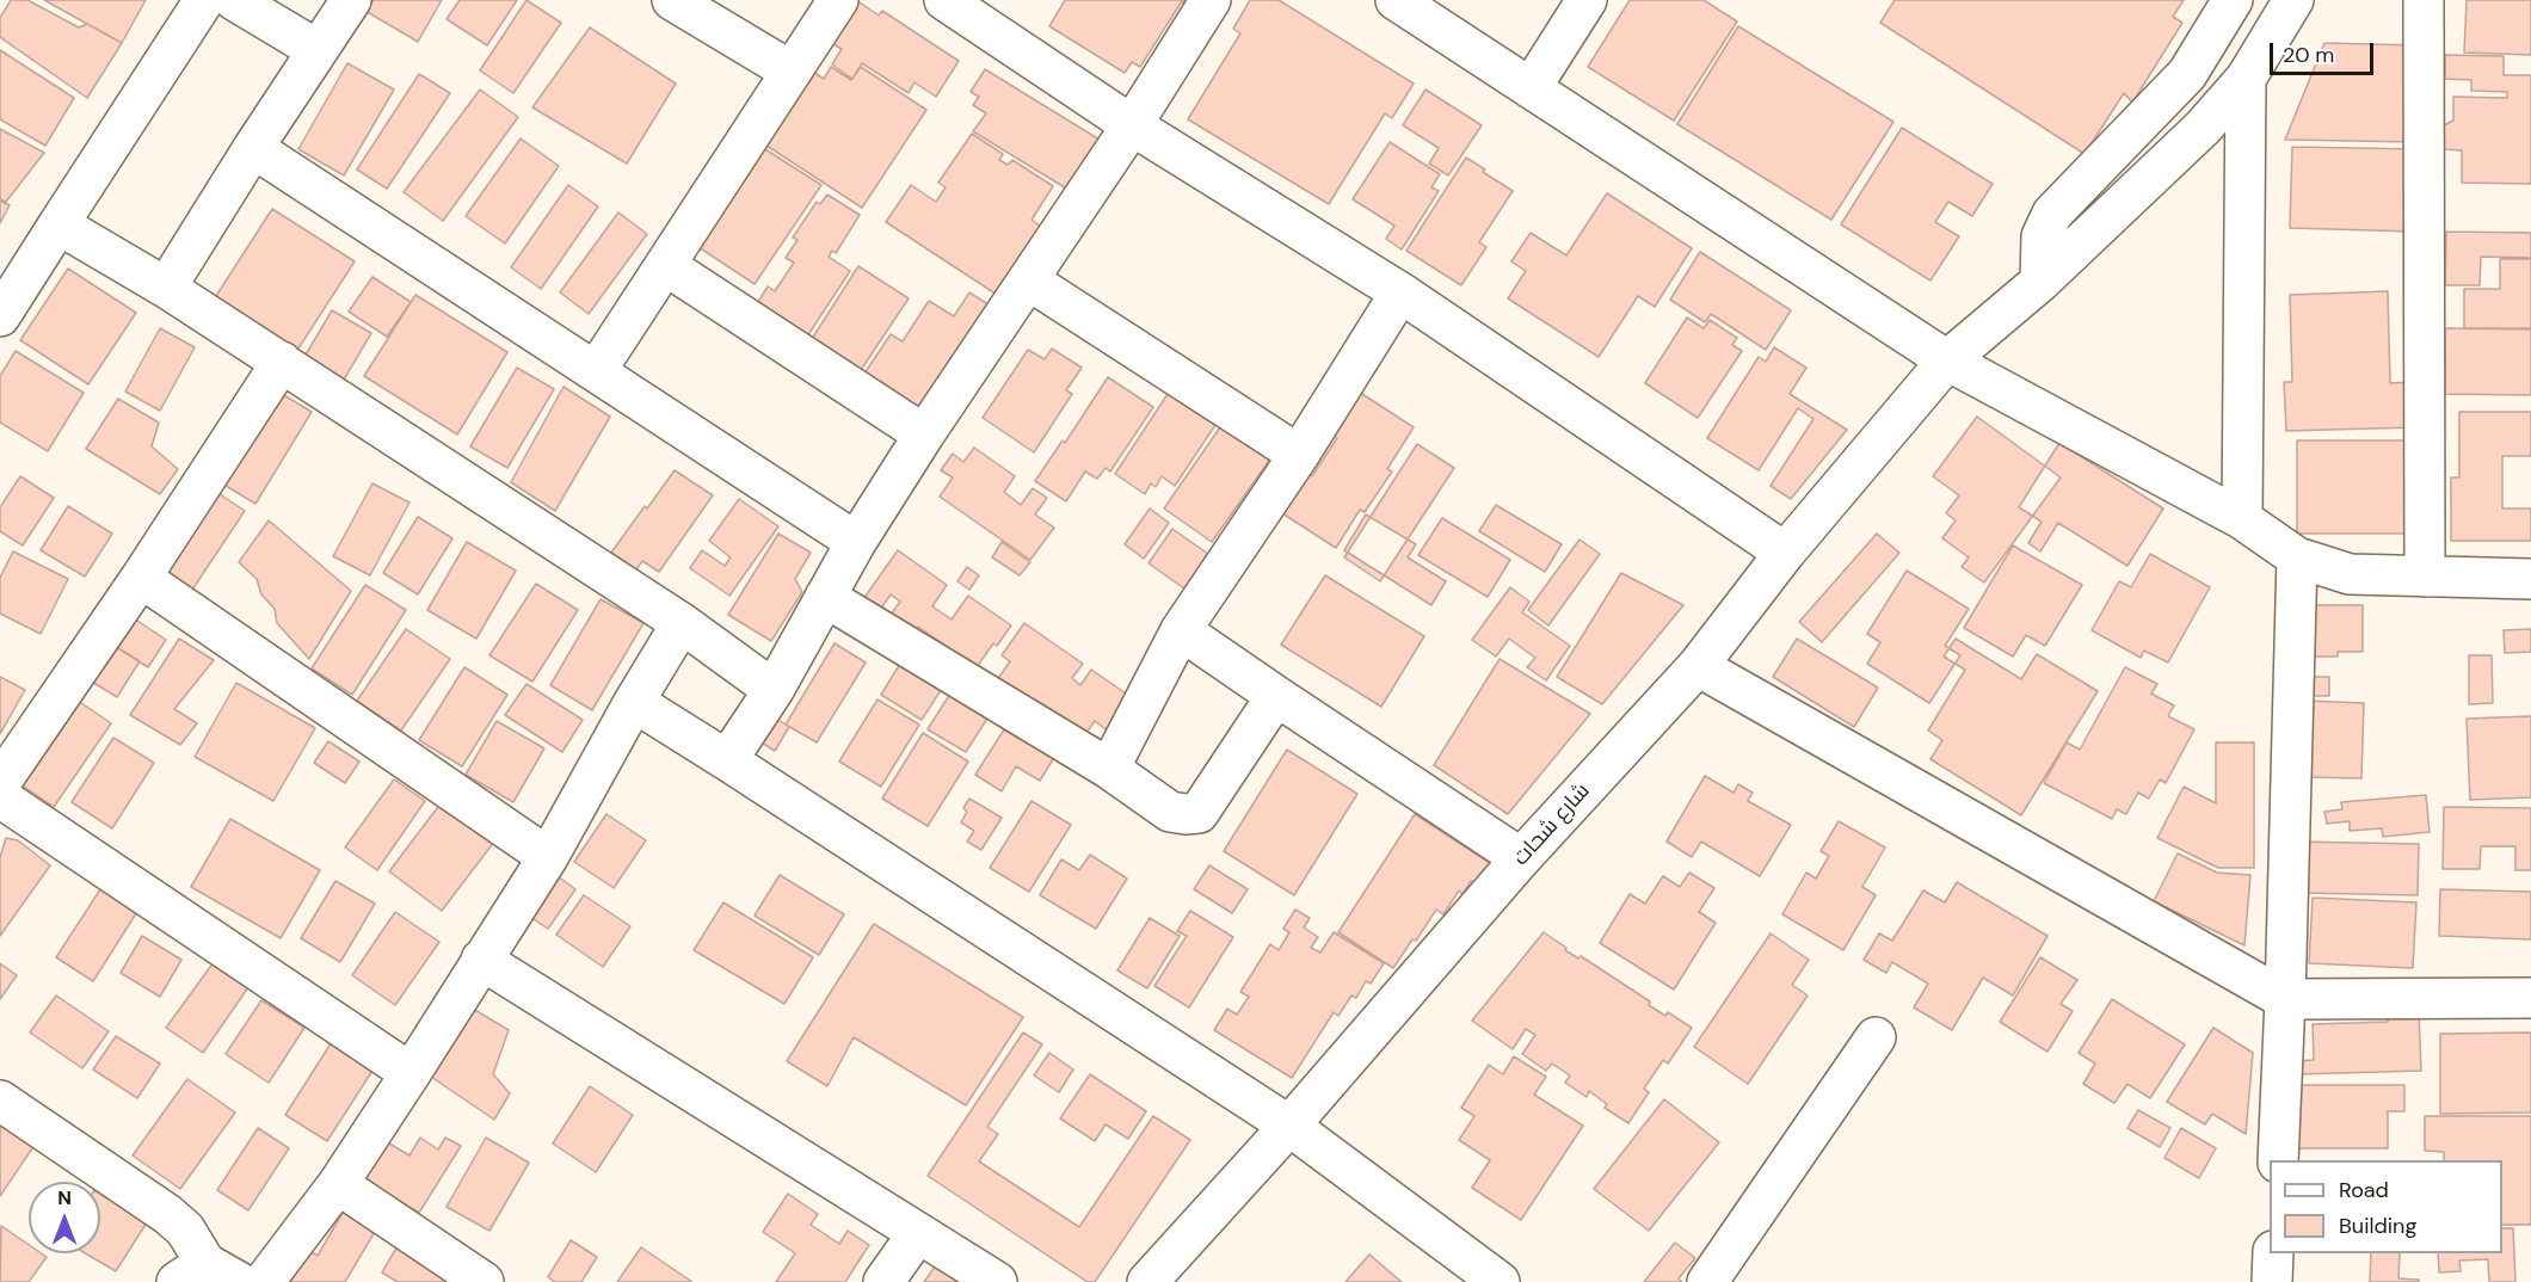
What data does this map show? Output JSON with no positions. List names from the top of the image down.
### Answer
{
  "streets": {
    "street": ["شارع شحات"]
  },
  "legend": ["Road", "Building"],
  "scale_bar": "20 m",
  "north": "top"
}
